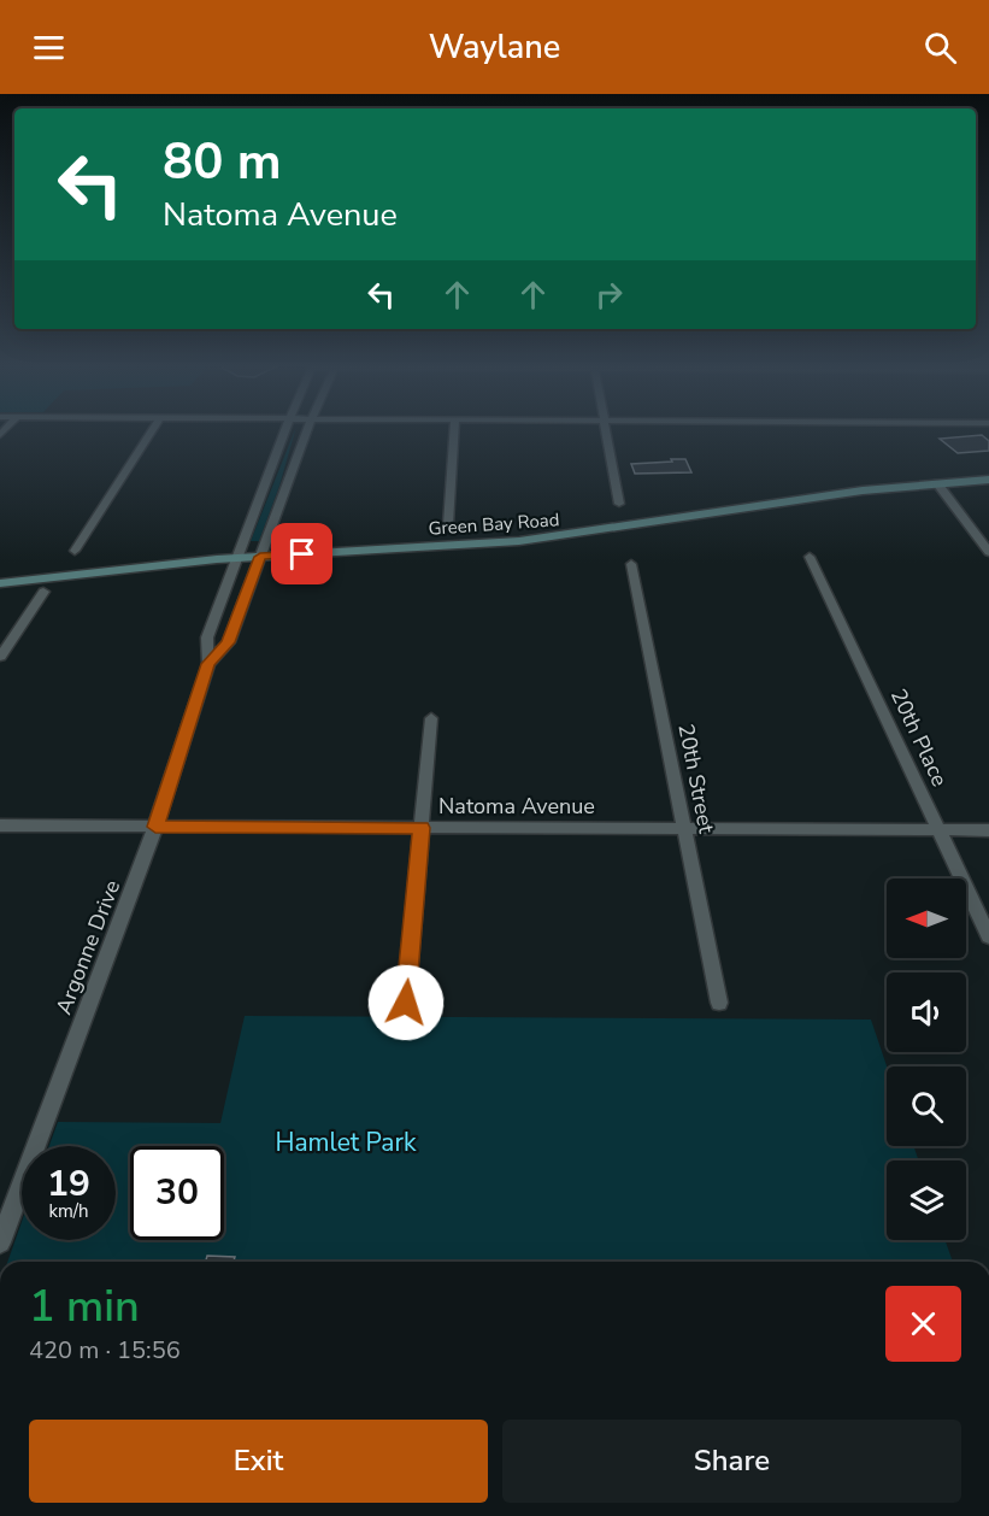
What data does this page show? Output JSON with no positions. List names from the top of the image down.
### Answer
{
  "streets": {
    "main road": ["Green Bay Road"],
    "street": [
      "20th Place",
      "20th Street",
      "Natoma Avenue",
      "Argonne Drive"
    ]
  },
  "crossings": [
    ["Green Bay Road", "Argonne Drive"],
    ["20th Place", "Natoma Avenue"],
    ["20th Street", "Natoma Avenue"],
    ["Natoma Avenue", "Argonne Drive"]
  ],
  "parks": ["Hamlet Park"],
  "north": "left",
  "page": {
    "header": "Waylane",
    "turn": ["80 m", "Natoma Avenue"],
    "speed": "19 km/h",
    "limit": "30",
    "heading": ["1 min", "420 m · 15:56"],
    "buttons": ["Exit", "Share"]
  }
}
